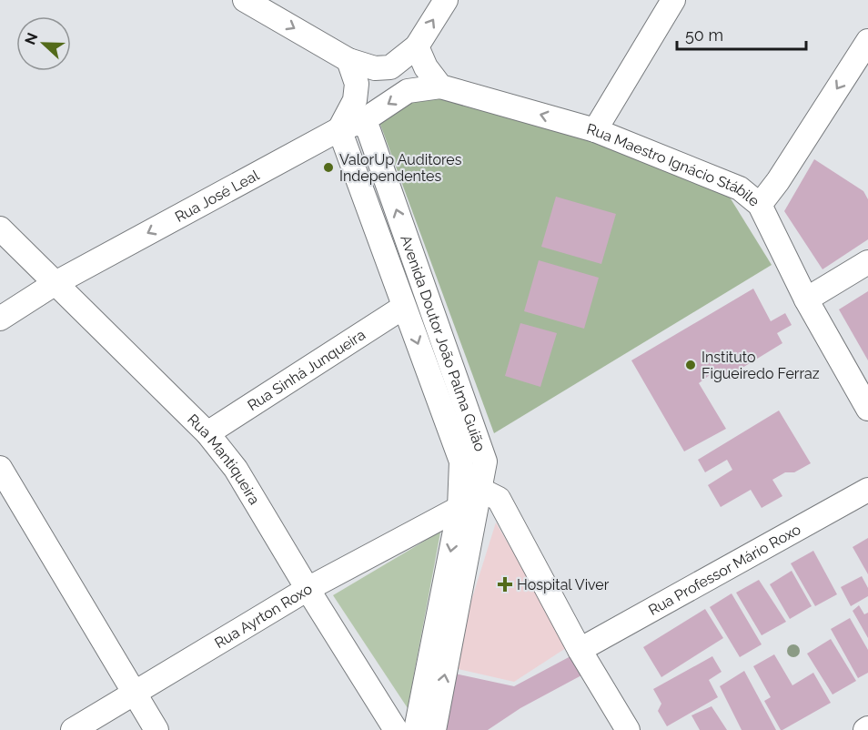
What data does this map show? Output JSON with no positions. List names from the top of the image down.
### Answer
{
  "streets": {
    "street": [
      "Rua Maestro Ignácio Stábile",
      "Rua José Leal",
      "Avenida Doutor João Palma Guião",
      "Rua Sinhá Junqueira",
      "Rua Mantiqueira",
      "Rua Professor Mário Roxo",
      "Rua Ayrton Roxo"
    ]
  },
  "crossings": [
    ["Rua Maestro Ignácio Stábile", "Rua José Leal"],
    ["Rua José Leal", "Avenida Doutor João Palma Guião"],
    ["Rua José Leal", "Rua Mantiqueira"],
    ["Avenida Doutor João Palma Guião", "Rua Sinhá Junqueira"],
    ["Avenida Doutor João Palma Guião", "Rua Ayrton Roxo"],
    ["Rua Sinhá Junqueira", "Rua Mantiqueira"],
    ["Rua Mantiqueira", "Rua Ayrton Roxo"]
  ],
  "one_way": ["Rua José Leal"],
  "places": {
    "other": ["ValorUp Auditores Independentes", "Instituto Figueiredo Ferraz"],
    "health": ["Hospital Viver"]
  },
  "scale_bar": "50 m",
  "north": "left"
}
